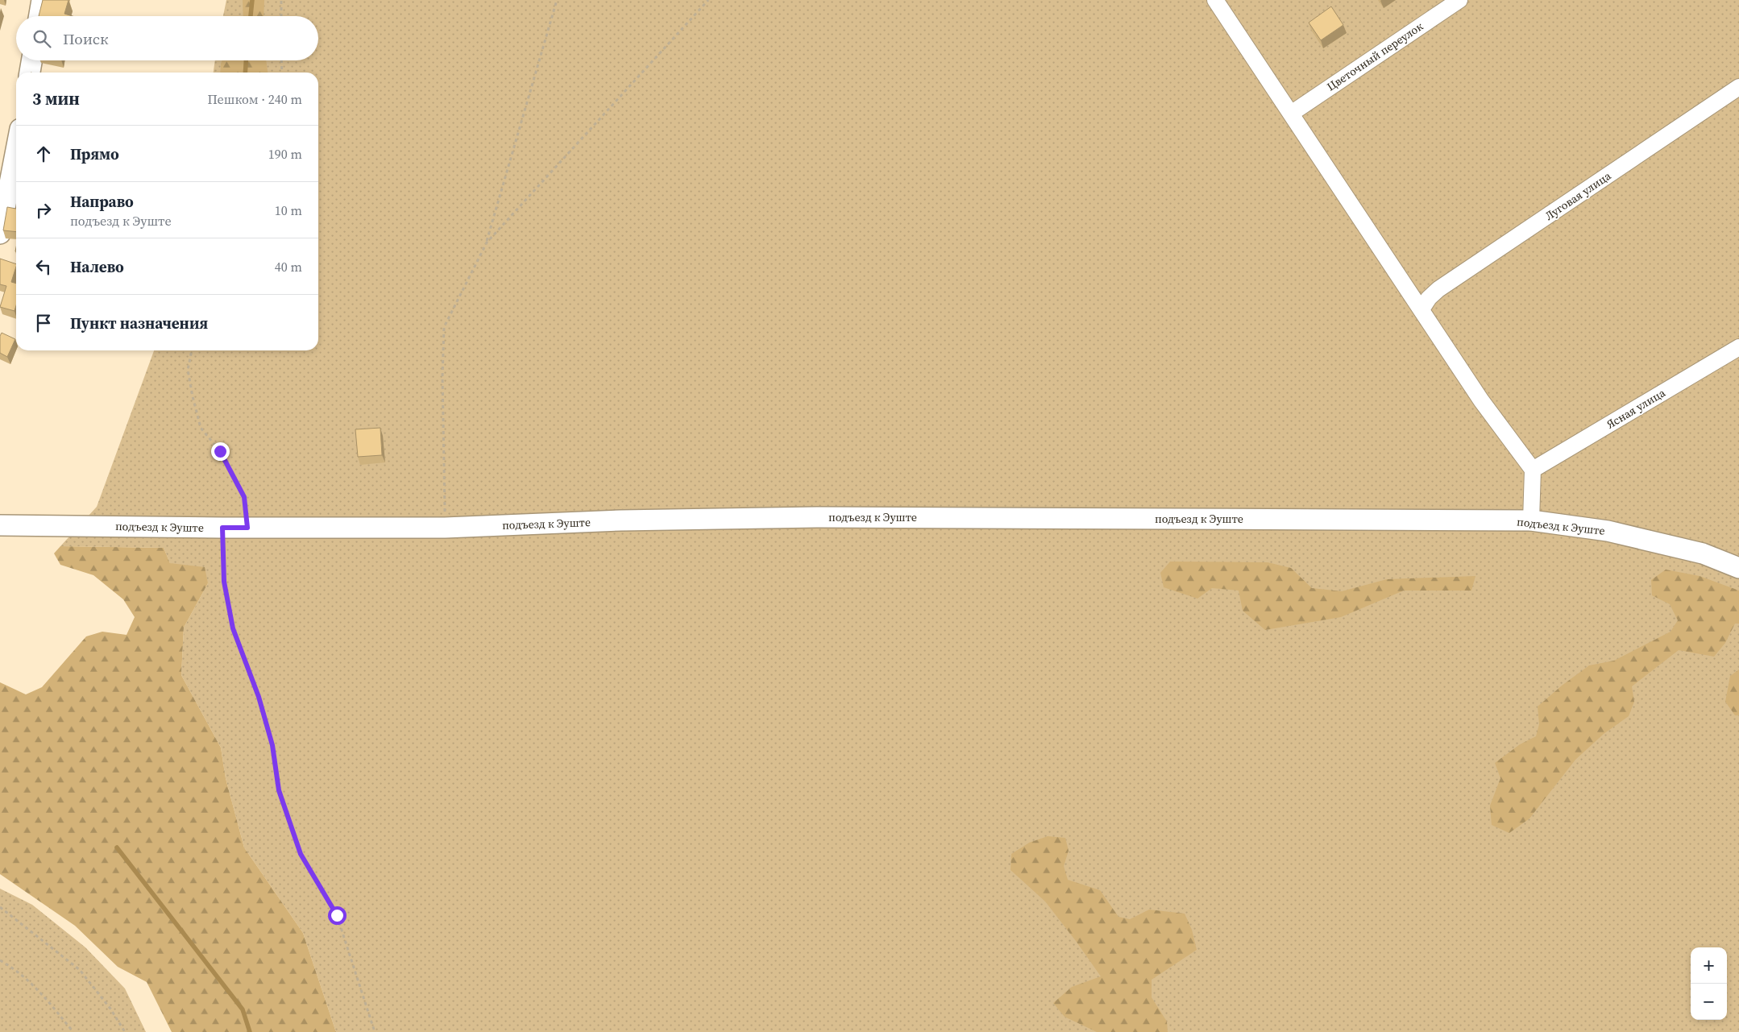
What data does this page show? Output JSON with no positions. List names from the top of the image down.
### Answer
{
  "streets": {
    "street": [
      "Цветочный переулок",
      "Луговая улица",
      "Ясная улица",
      "подъезд к Эуште"
    ]
  },
  "page": {
    "search": "Поиск",
    "heading": ["3 мин", "Пешком · 240 m"],
    "list": [
      ["Прямо", "190 m"],
      ["Направо", "подъезд к Эуште", "10 m"],
      ["Налево", "40 m"],
      "Пункт назначения"
    ],
    "map_buttons": ["+", "−"]
  }
}
